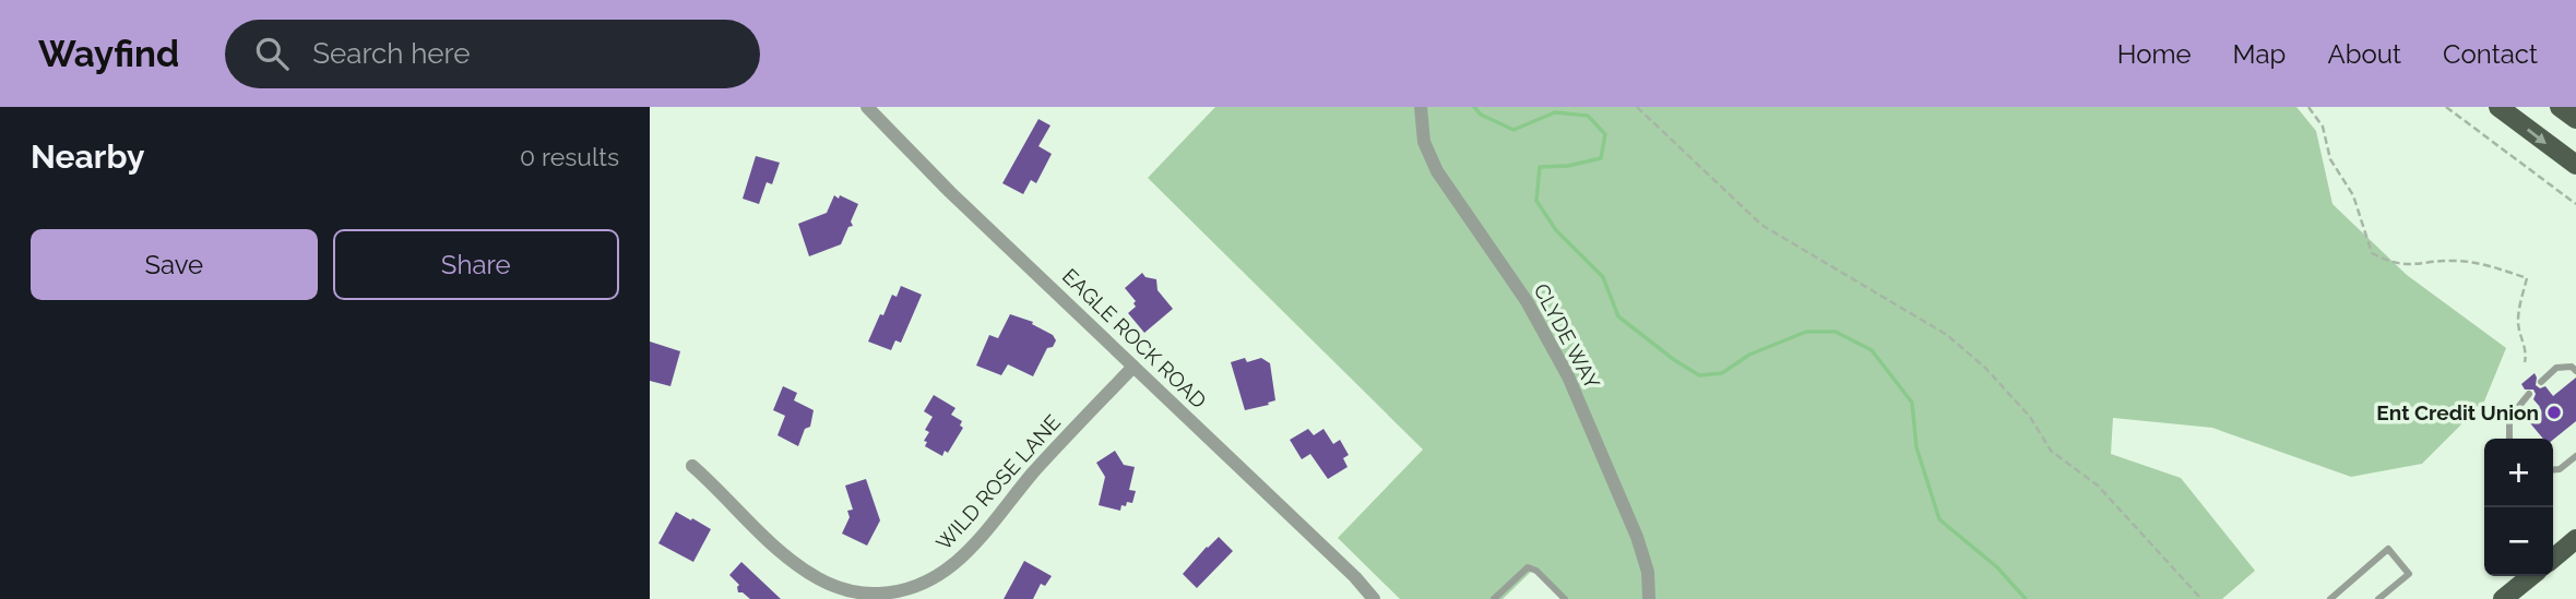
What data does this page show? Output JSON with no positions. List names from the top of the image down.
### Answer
{
  "streets": {
    "street": ["CLYDE WAY", "EAGLE ROCK ROAD", "WILD ROSE LANE"]
  },
  "crossings": [
    ["EAGLE ROCK ROAD", "WILD ROSE LANE"]
  ],
  "places": ["Ent Credit Union"],
  "page": {
    "header": "Wayfind",
    "search": "Search here",
    "nav": [
      "Home",
      "Map",
      "About",
      "Contact"
    ],
    "heading": ["Nearby", "0 results"],
    "buttons": ["Save", "Share"],
    "map_buttons": ["+", "−"]
  }
}
